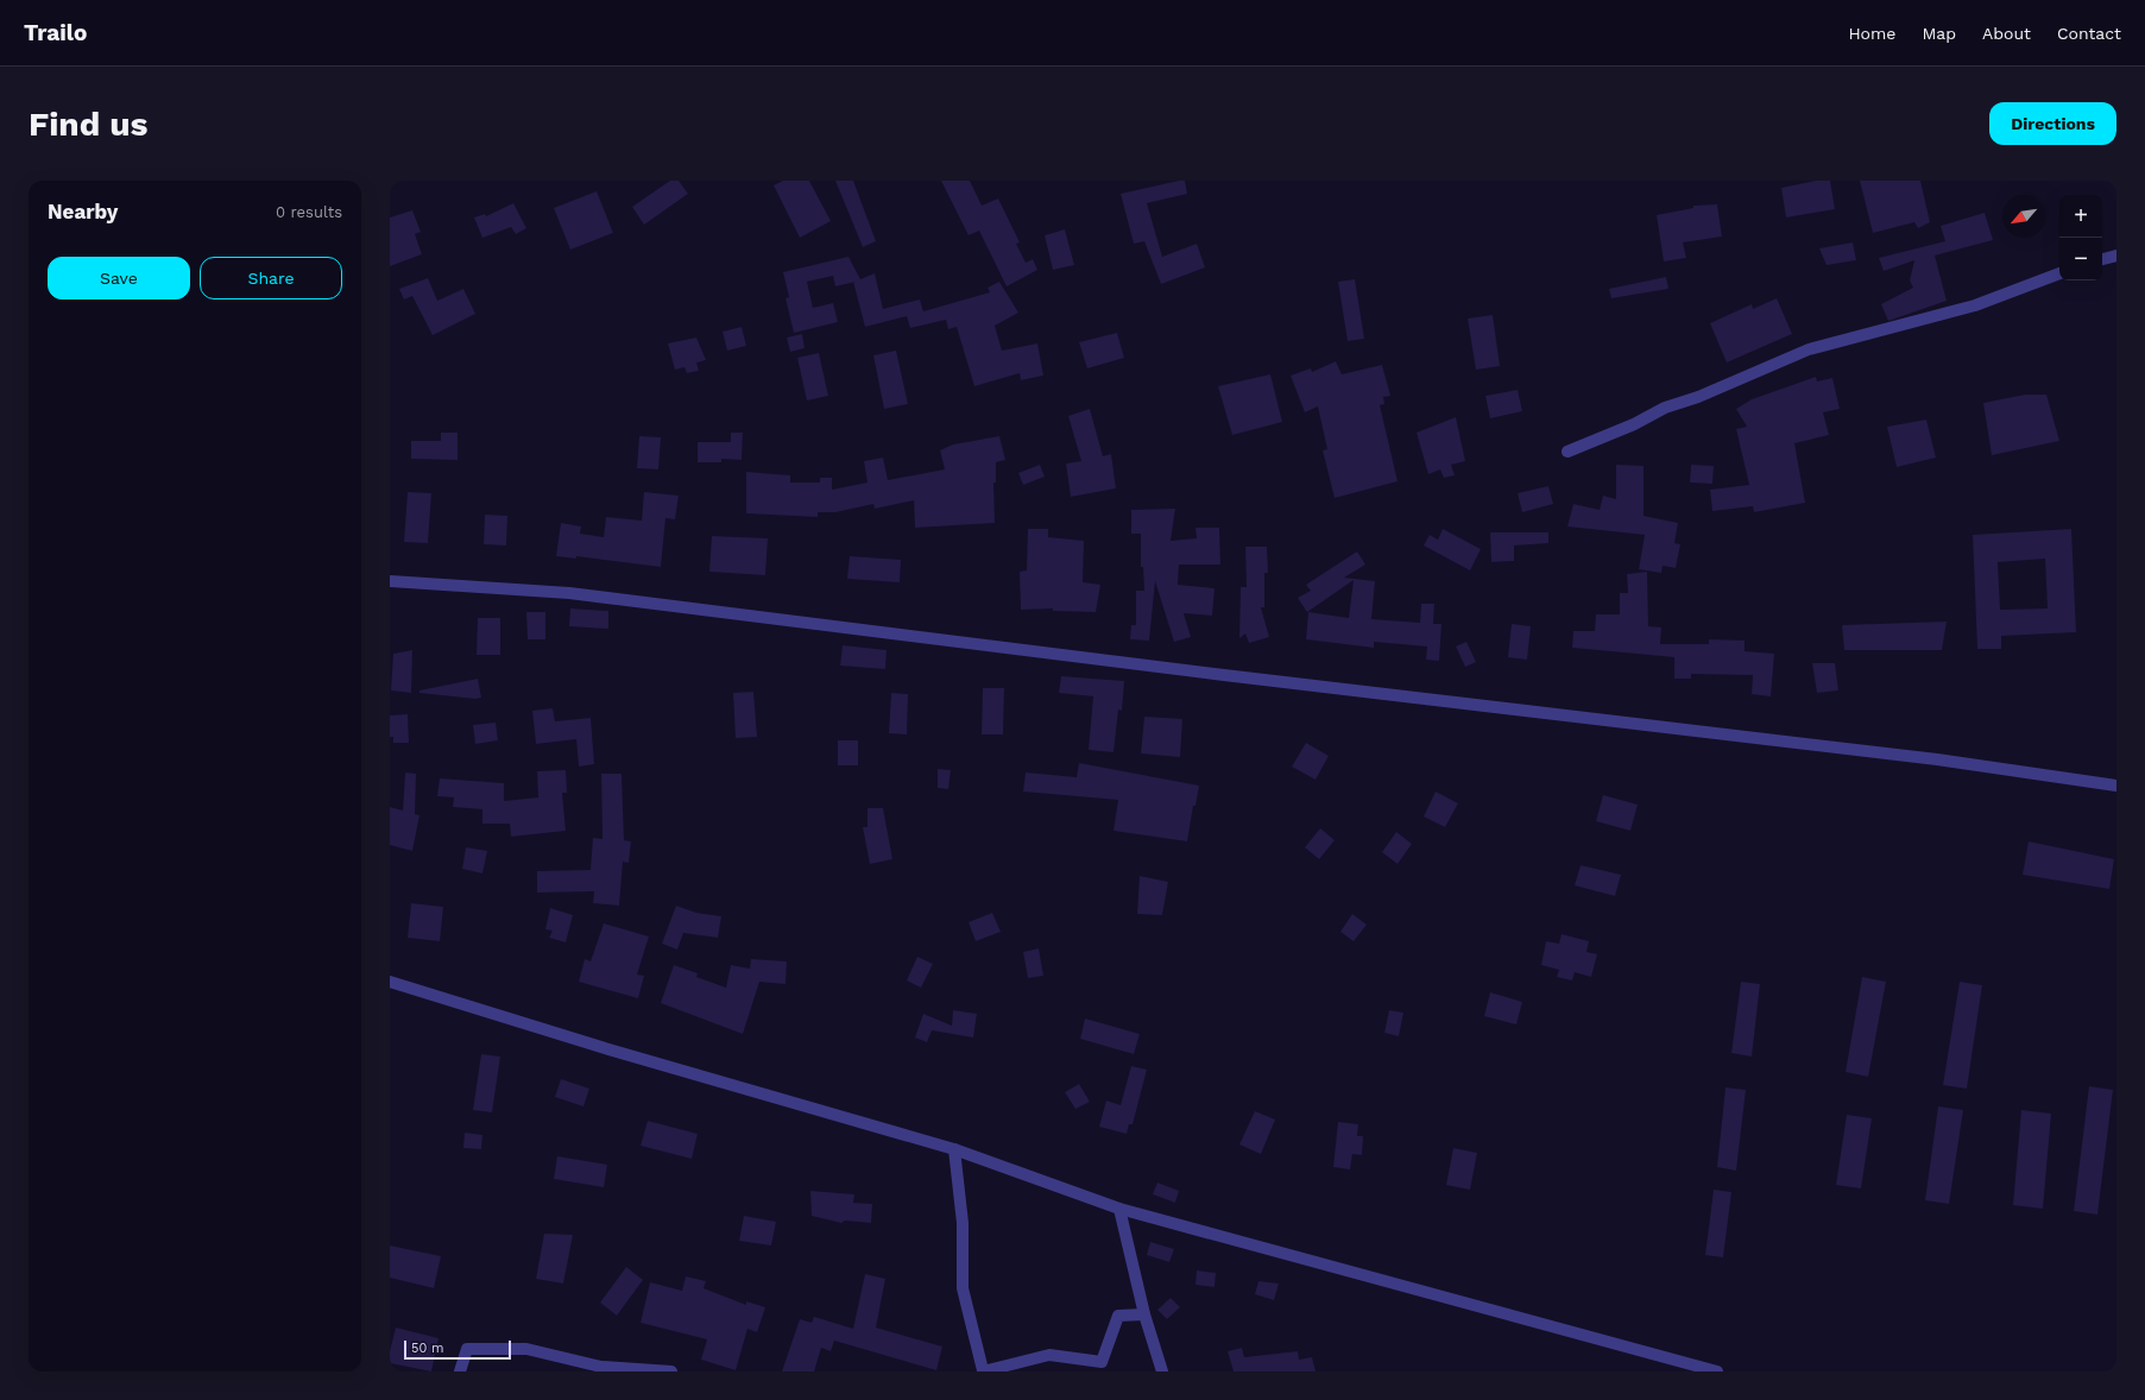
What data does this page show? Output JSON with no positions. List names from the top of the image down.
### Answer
{
  "scale_bar": "50 m",
  "north": "bottom left",
  "page": {
    "header": "Trailo",
    "nav": [
      "Home",
      "Map",
      "About",
      "Contact"
    ],
    "buttons": [
      "Directions",
      ["Save", "Share"]
    ],
    "title": "Find us",
    "heading": ["Nearby", "0 results"],
    "map_buttons": ["+", "−"],
    "scale": "50 m"
  }
}
